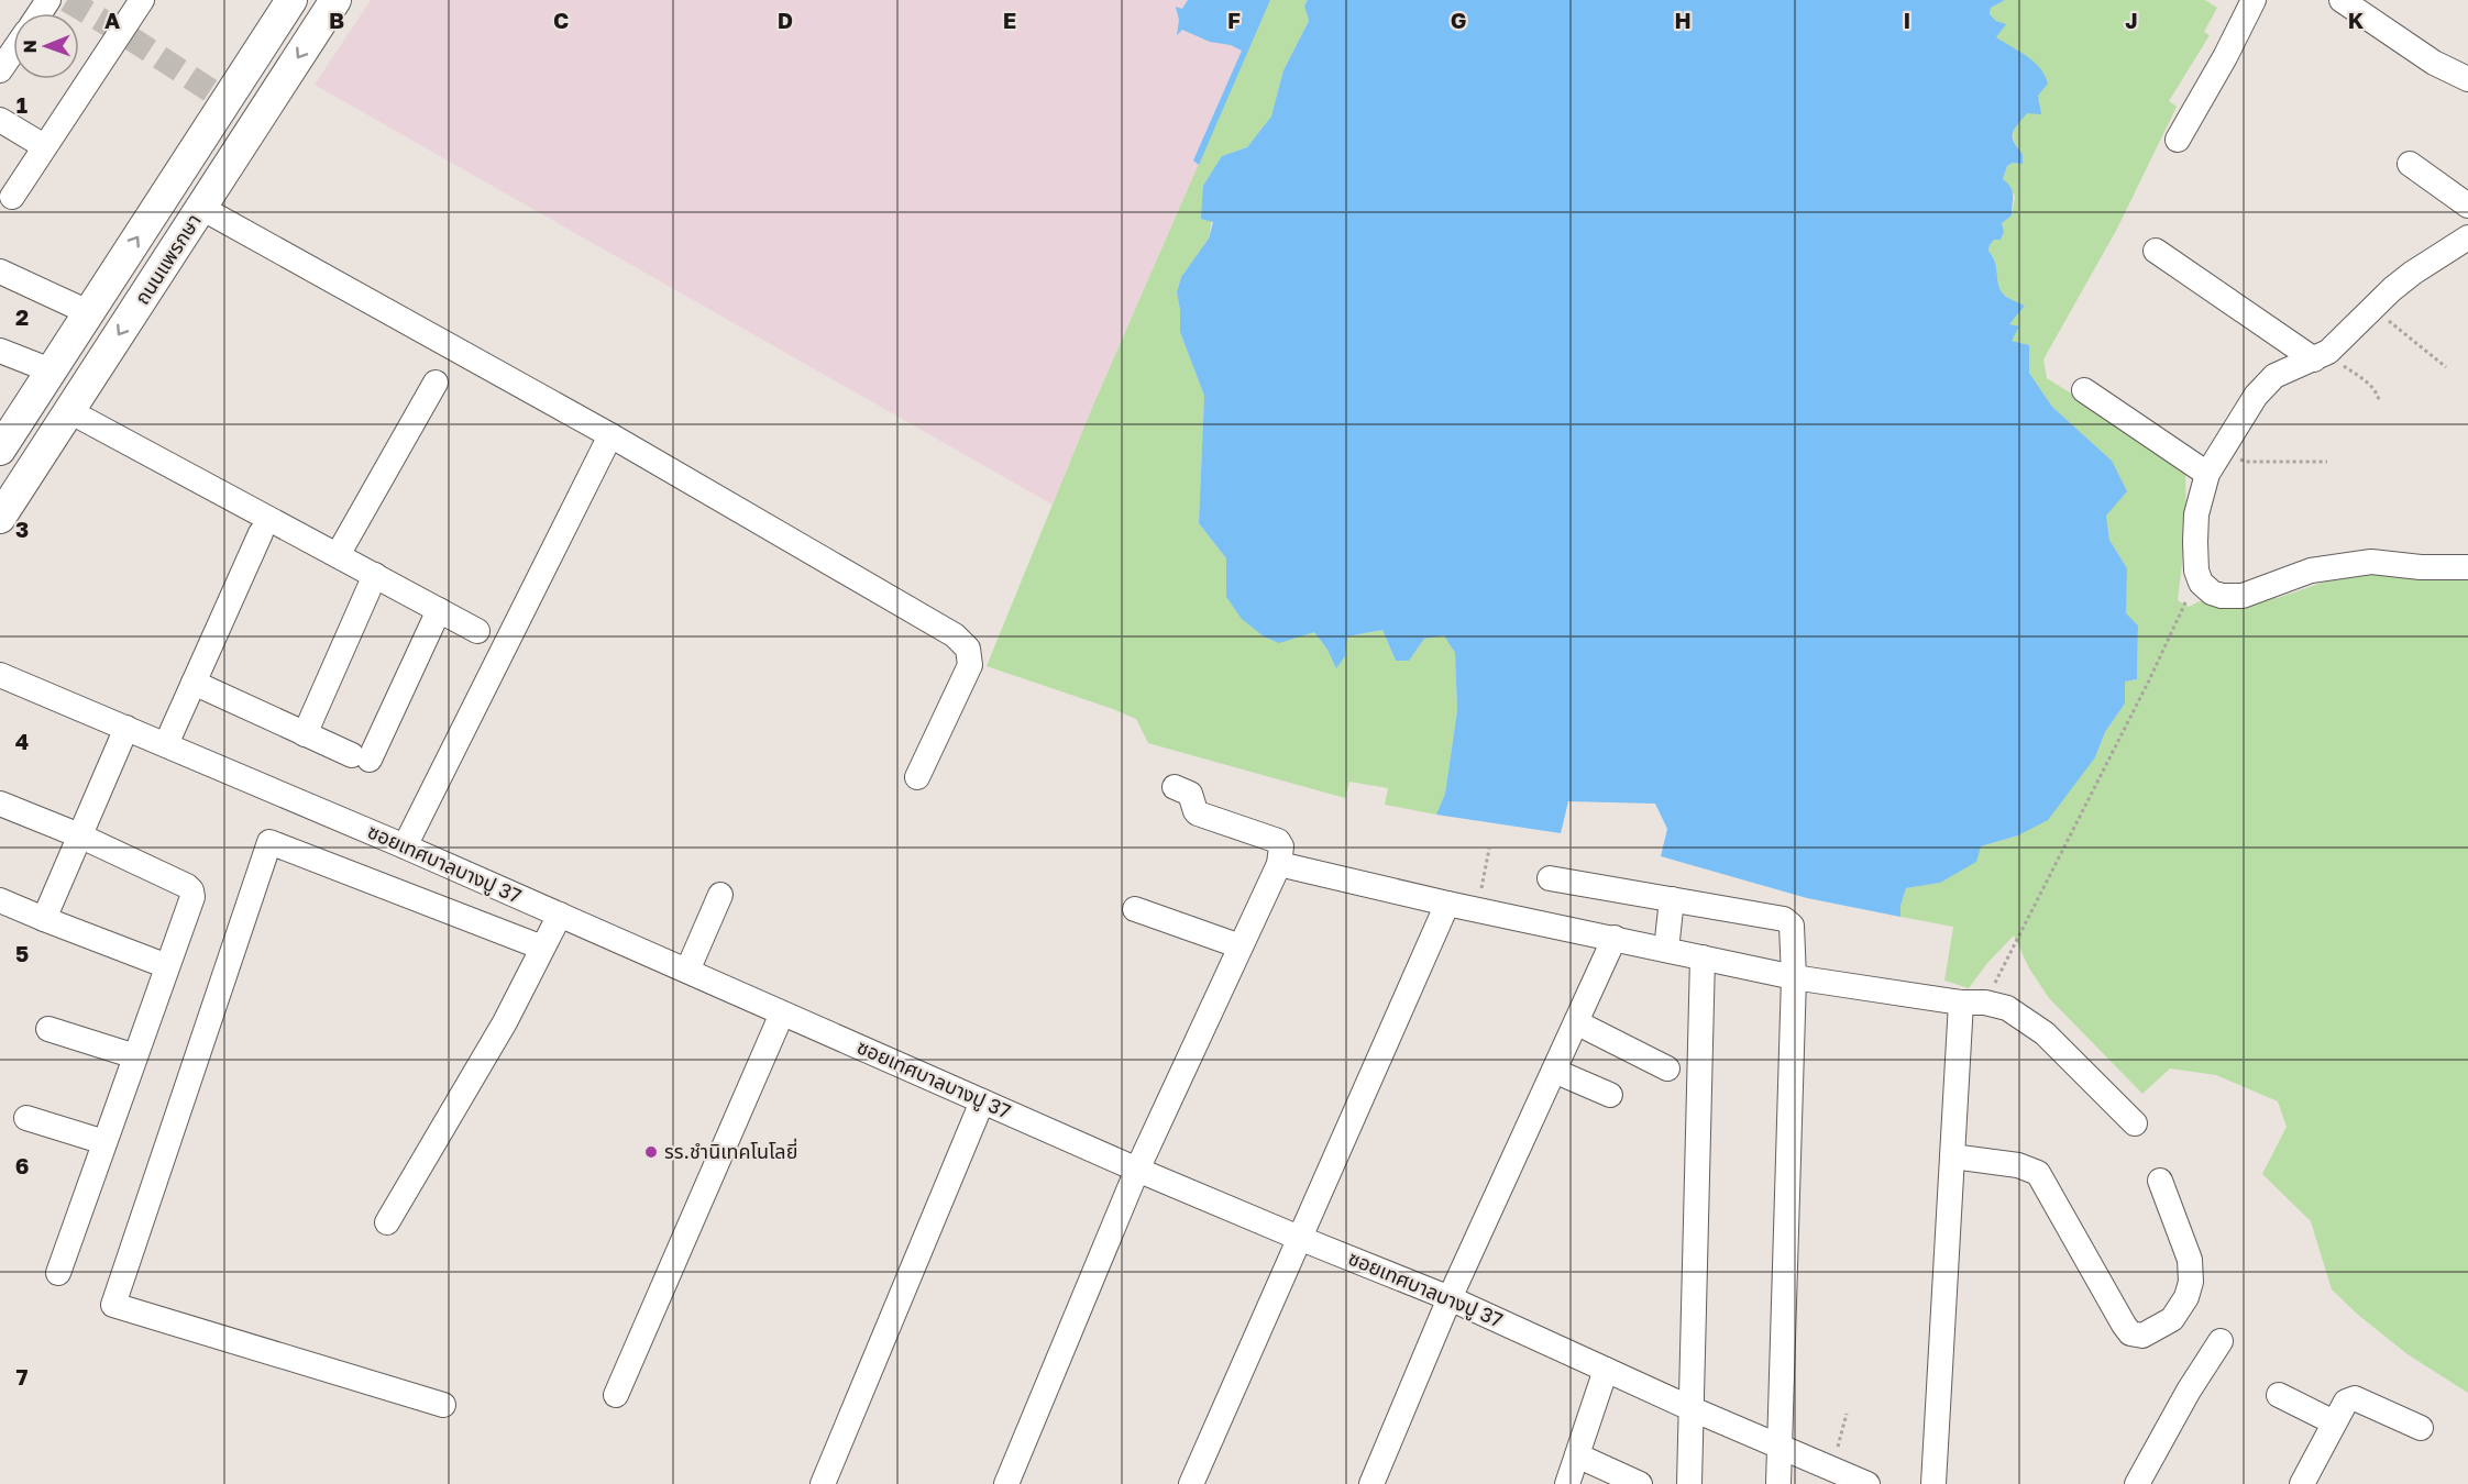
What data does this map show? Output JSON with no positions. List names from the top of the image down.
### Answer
{
  "streets": {
    "main road": ["ถนนแพรกษา"],
    "street": ["ซอยเทศบาลบางปู 37"]
  },
  "places": ["รร.ชำนิเทคโนโลยี่"],
  "north": "left",
  "grid": {
    "columns": [
      "A",
      "B",
      "C",
      "D",
      "E",
      "F",
      "G",
      "H",
      "I",
      "J",
      "K"
    ],
    "rows": [
      "1",
      "2",
      "3",
      "4",
      "5",
      "6",
      "7"
    ]
  }
}
